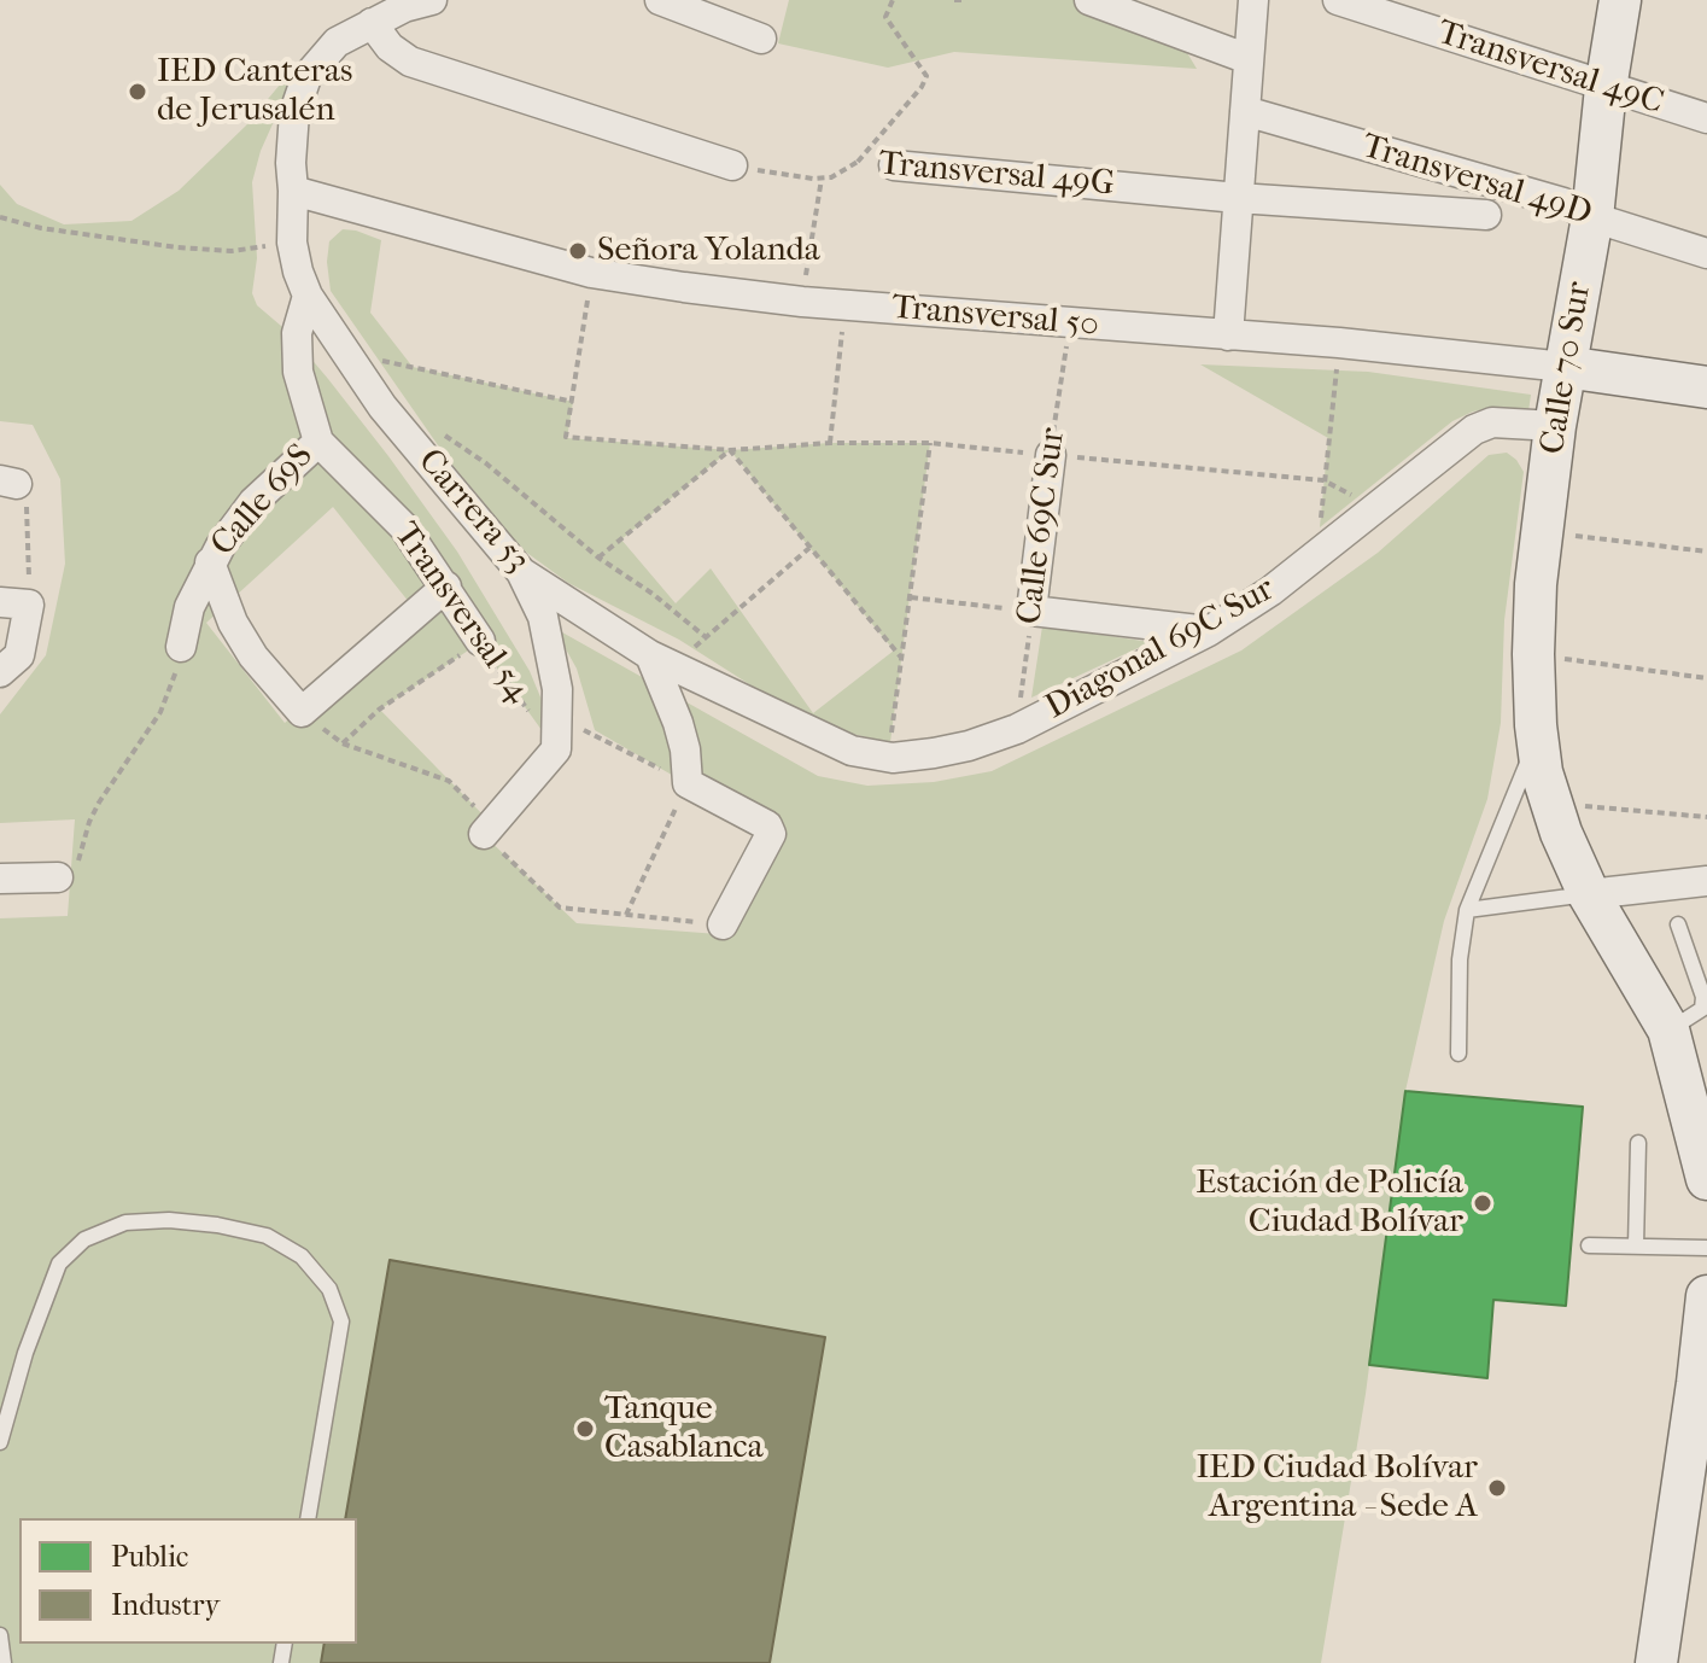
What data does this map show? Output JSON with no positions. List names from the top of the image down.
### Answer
{
  "streets": {
    "street": [
      "Transversal 49C",
      "Transversal 49G",
      "Transversal 49D",
      "Transversal 50",
      "Calle 70 Sur",
      "Calle 69S",
      "Carrera 53",
      "Calle 69C Sur",
      "Transversal 54",
      "Diagonal 69C Sur"
    ]
  },
  "crossings": [
    ["Transversal 49C", "Calle 70 Sur"],
    ["Transversal 49D", "Calle 70 Sur"],
    ["Transversal 50", "Calle 70 Sur"],
    ["Transversal 50", "Carrera 53"],
    ["Transversal 50", "Calle 69C Sur"],
    ["Calle 70 Sur", "Diagonal 69C Sur"],
    ["Calle 69S", "Carrera 53"],
    ["Calle 69S", "Transversal 54"],
    ["Carrera 53", "Diagonal 69C Sur"],
    ["Calle 69C Sur", "Diagonal 69C Sur"]
  ],
  "places": [
    "IED Canteras de Jerusalén",
    "Señora Yolanda",
    "Estación de Policía Ciudad Bolívar",
    "Tanque Casablanca",
    "IED Ciudad Bolívar Argentina - Sede A"
  ],
  "legend": ["Public", "Industry"]
}
